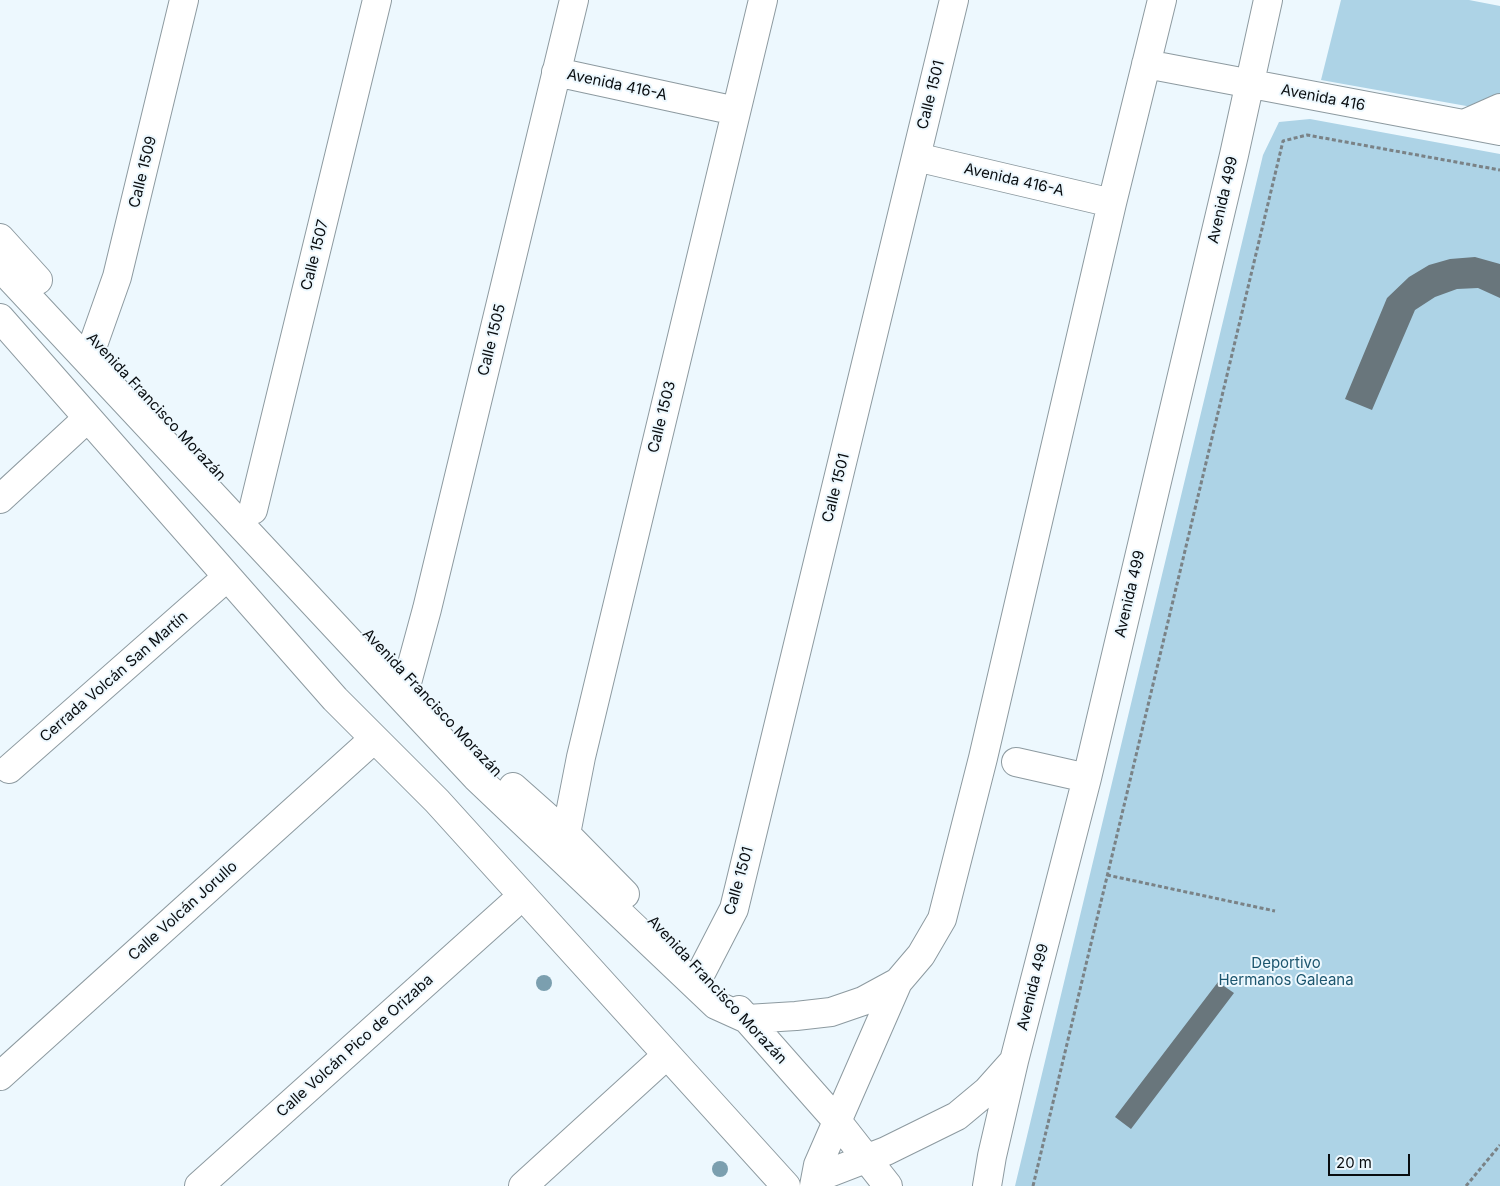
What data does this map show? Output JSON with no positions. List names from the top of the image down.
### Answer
{
  "streets": {
    "street": [
      "Avenida 416-A",
      "Calle 1501",
      "Avenida 416",
      "Calle 1509",
      "Avenida 499",
      "Calle 1507",
      "Calle 1505",
      "Avenida Francisco Morazán",
      "Calle 1503",
      "Cerrada Volcán San Martín",
      "Calle Volcán Jorullo",
      "Calle Volcán Pico de Orizaba"
    ]
  },
  "crossings": [
    ["Avenida 416-A", "Calle 1501"],
    ["Avenida 416-A", "Calle 1505"],
    ["Avenida 416-A", "Calle 1503"],
    ["Calle 1501", "Avenida Francisco Morazán"],
    ["Avenida 416", "Avenida 499"],
    ["Calle 1509", "Avenida Francisco Morazán"],
    ["Calle 1507", "Avenida Francisco Morazán"],
    ["Calle 1505", "Avenida Francisco Morazán"],
    ["Avenida Francisco Morazán", "Calle 1503"]
  ],
  "parks": ["Deportivo Hermanos Galeana"],
  "scale_bar": "20 m"
}
